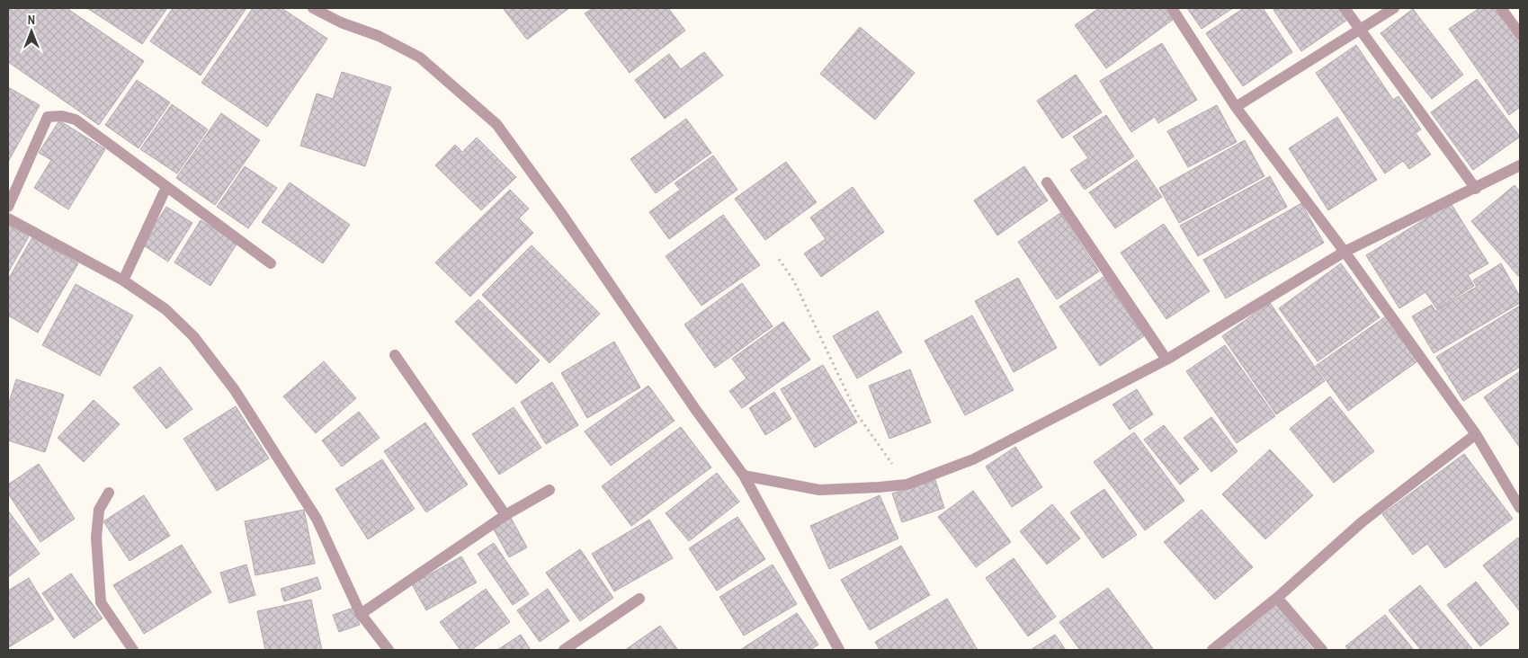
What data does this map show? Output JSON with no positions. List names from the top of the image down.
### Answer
{
  "north": "top"
}
